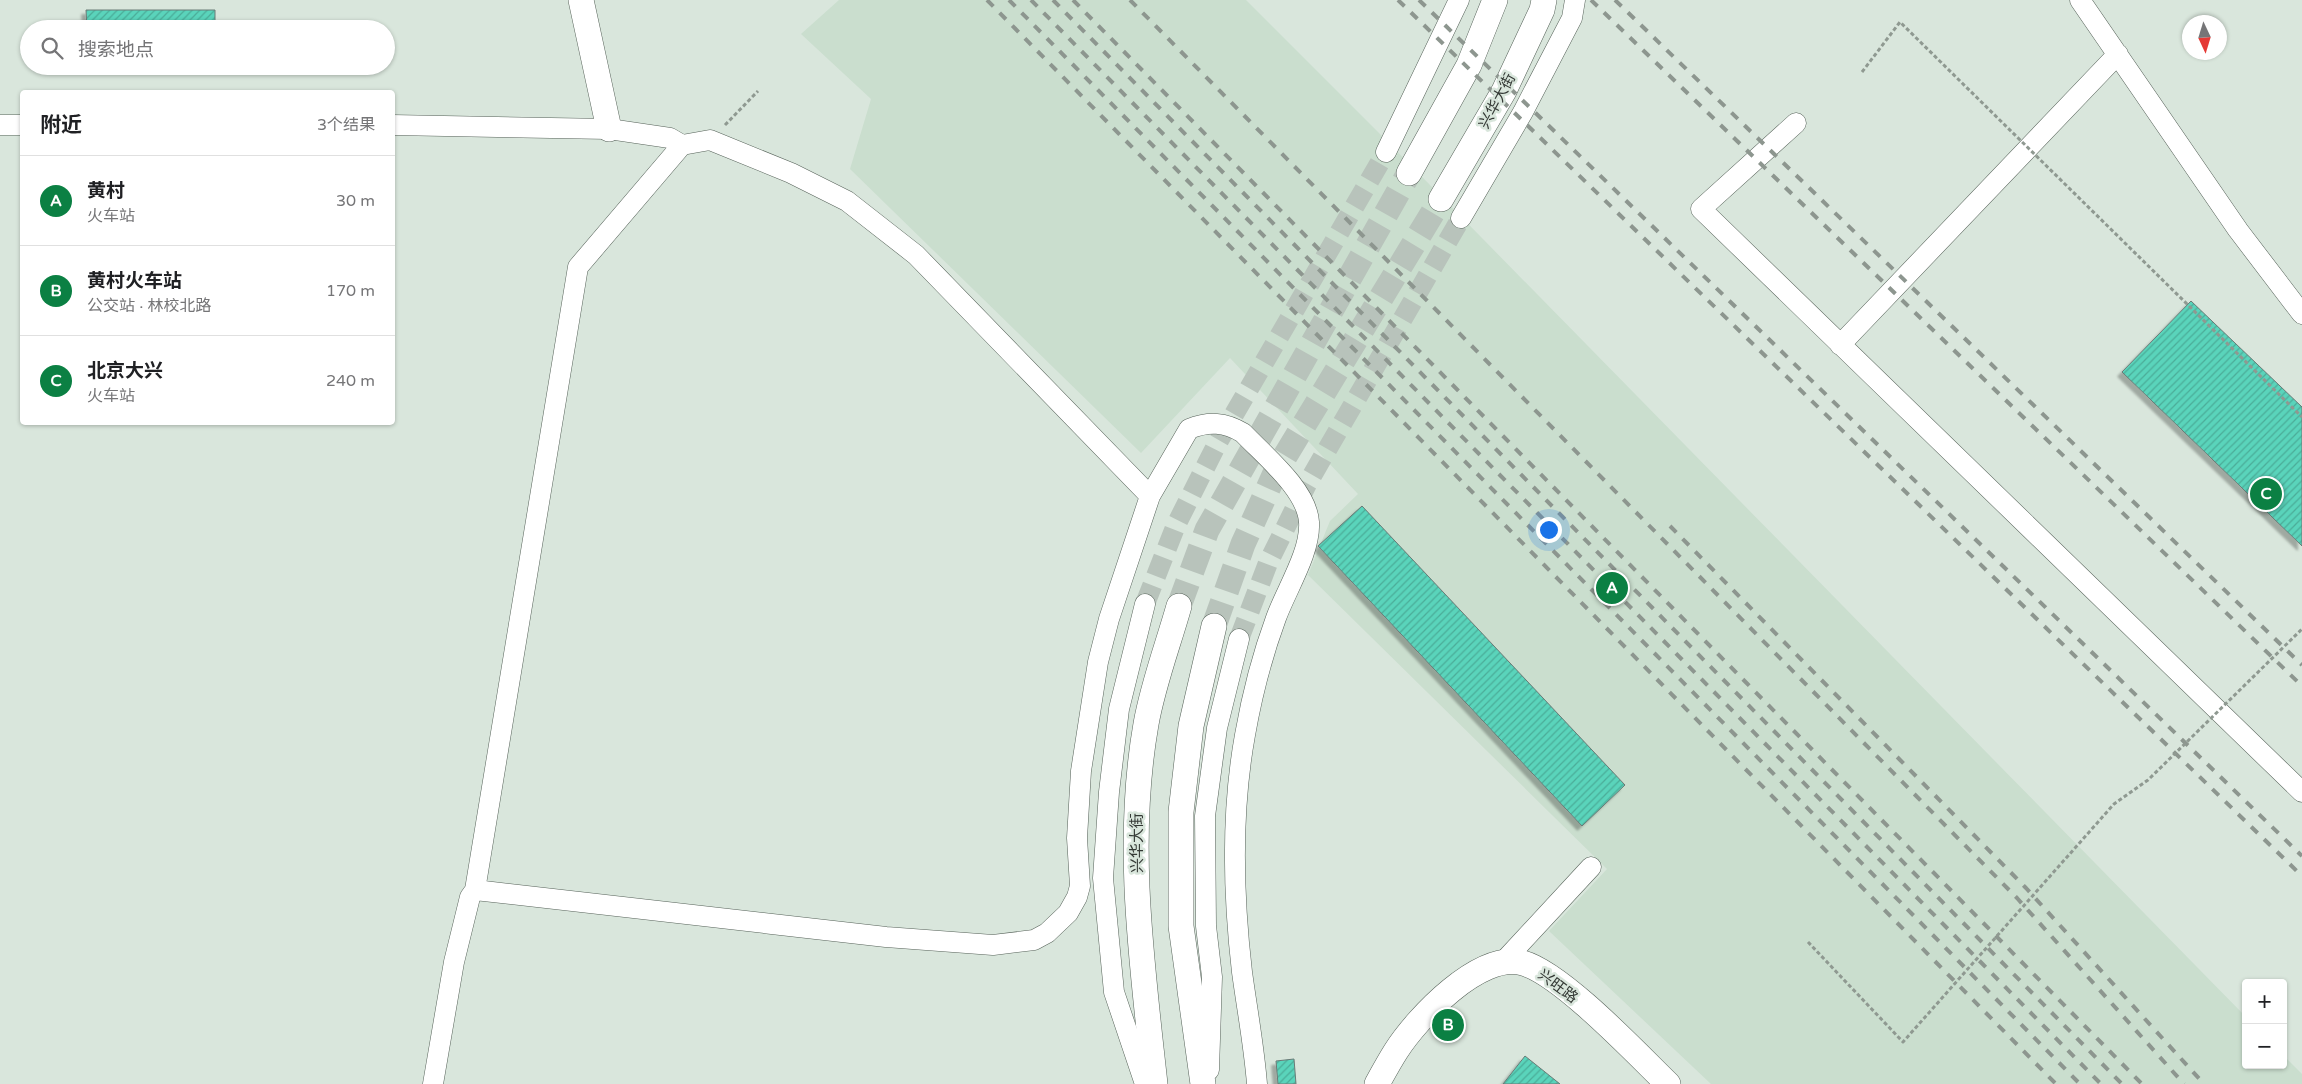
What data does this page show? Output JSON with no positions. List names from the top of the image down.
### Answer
{
  "streets": {
    "main road": ["兴华大街", "兴旺路"]
  },
  "north": "bottom",
  "page": {
    "search": "搜索地点",
    "heading": ["附近", "3个结果"],
    "list": [
      {
        "mark": "A",
        "name": "黄村",
        "note": "火车站",
        "value": "30 m"
      },
      {
        "mark": "B",
        "name": "黄村火车站",
        "note": "公交站 · 林校北路",
        "value": "170 m"
      },
      {
        "mark": "C",
        "name": "北京大兴",
        "note": "火车站",
        "value": "240 m"
      }
    ],
    "pins": ["C", "A", "B"],
    "map_buttons": ["+", "−"]
  }
}
